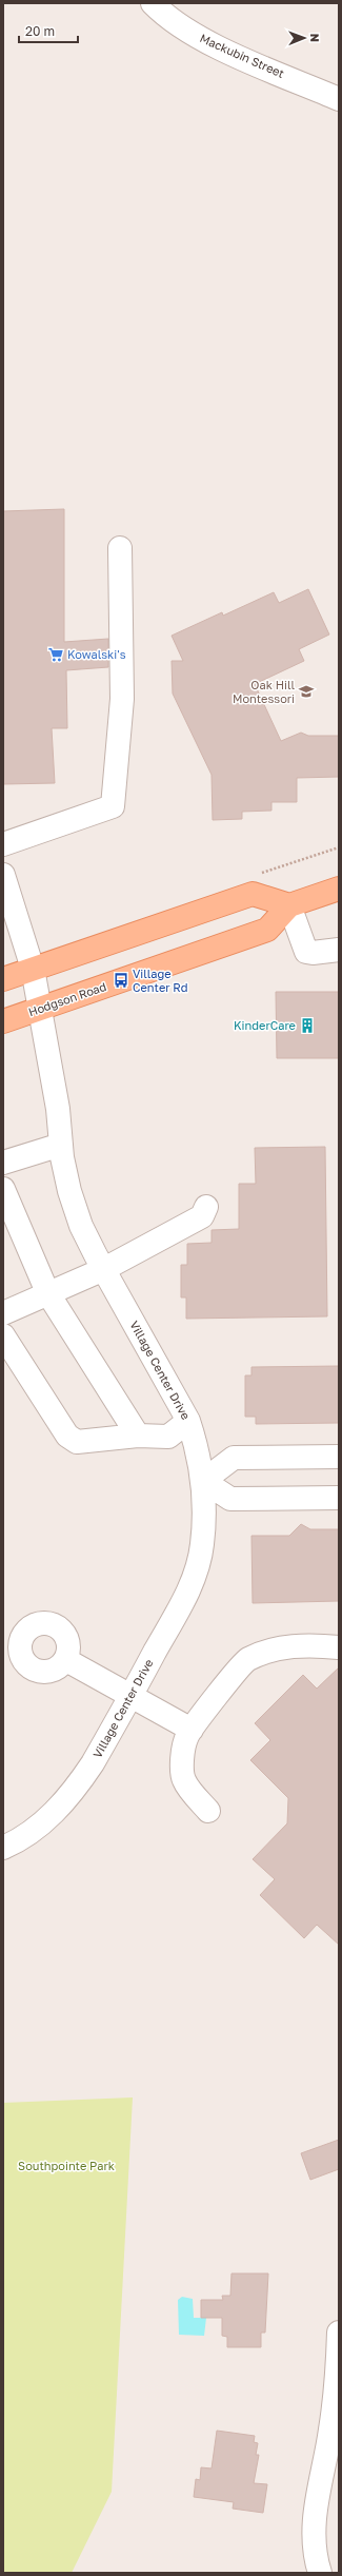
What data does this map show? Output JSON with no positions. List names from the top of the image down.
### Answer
{
  "streets": {
    "main road": ["Hodgson Road"],
    "street": ["Mackubin Street", "Village Center Drive"]
  },
  "crossings": [
    ["Hodgson Road", "Village Center Drive"]
  ],
  "parks": ["Southpointe Park"],
  "places": {
    "supermarket": ["Kowalski's"],
    "school or university": ["Oak Hill Montessori"],
    "bus stop": ["Village Center Rd"],
    "building": ["KinderCare"]
  },
  "scale_bar": "20 m",
  "north": "right"
}
